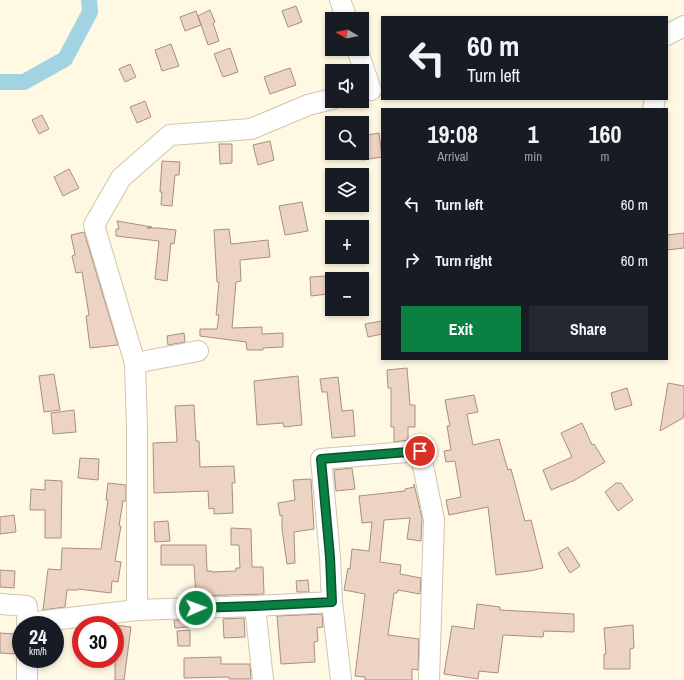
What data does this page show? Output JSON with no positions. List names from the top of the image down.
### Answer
{
  "north": "left",
  "page": {
    "map_buttons": ["+", "−"],
    "turn": ["60 m", "Turn left"],
    "eta": [
      "19:08",
      "Arrival",
      "1",
      "min",
      "160",
      "m"
    ],
    "list": [
      {
        "name": "Turn left",
        "value": "60 m"
      },
      {
        "name": "Turn right",
        "value": "60 m"
      }
    ],
    "buttons": ["Exit", "Share"],
    "speed": "24 km/h",
    "limit": "30"
  }
}
